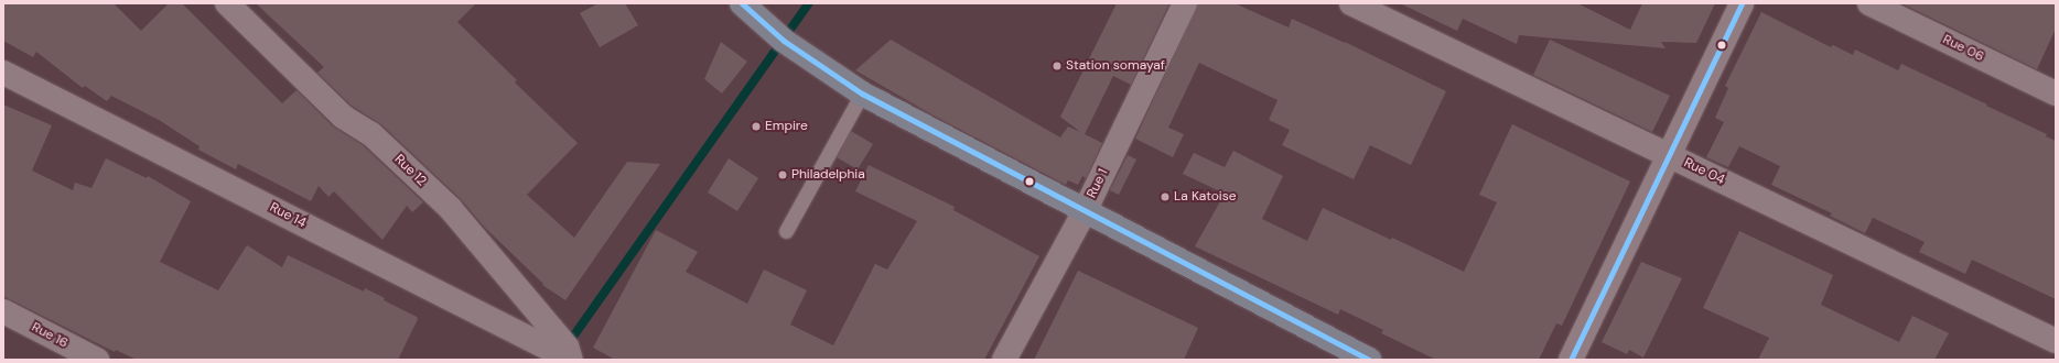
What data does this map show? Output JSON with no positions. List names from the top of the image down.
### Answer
{
  "streets": {
    "street": [
      "Rue 06",
      "Rue 12",
      "Rue 04",
      "Rue 1",
      "Rue 14",
      "Rue 16"
    ]
  },
  "crossings": [
    ["Rue 12", "Rue 14"]
  ],
  "places": [
    "Station somayaf",
    "Empire",
    "Philadelphia",
    "La Katoise"
  ]
}
